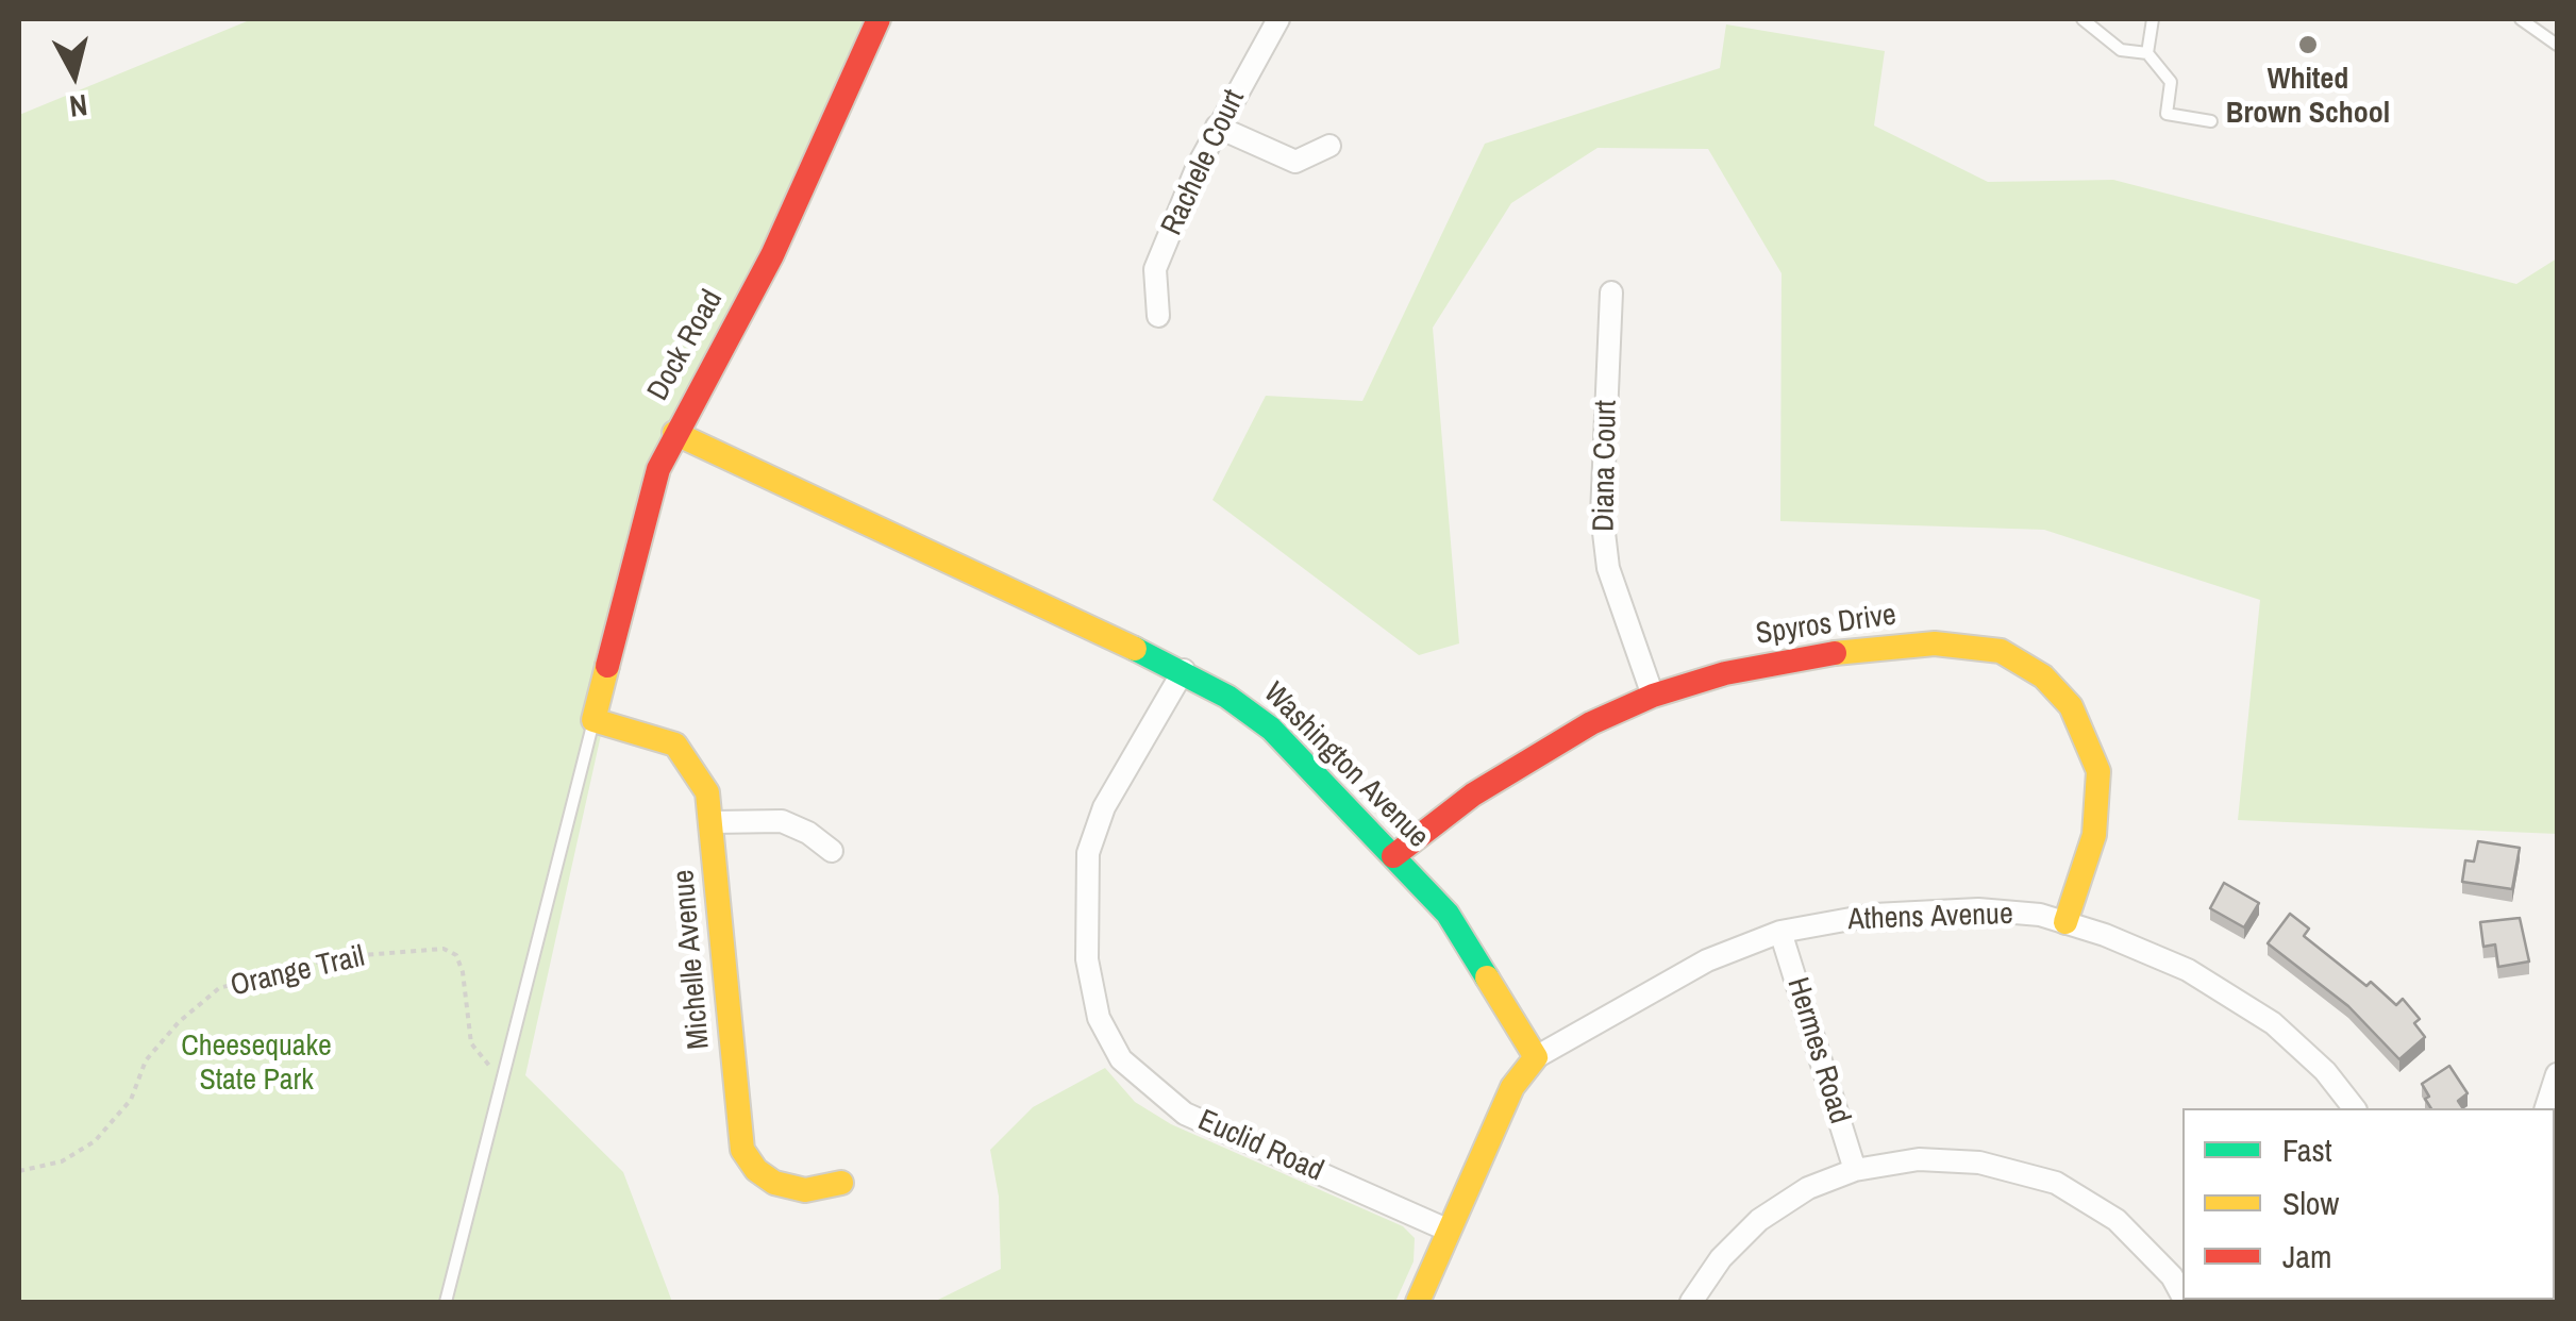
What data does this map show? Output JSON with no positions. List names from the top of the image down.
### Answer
{
  "streets": {
    "street": [
      "Rachele Court",
      "Dock Road",
      "Diana Court",
      "Spyros Drive",
      "Washington Avenue",
      "Athens Avenue",
      "Michelle Avenue",
      "Hermes Road",
      "Euclid Road"
    ],
    "path": ["Orange Trail"]
  },
  "crossings": [
    ["Dock Road", "Washington Avenue"],
    ["Dock Road", "Michelle Avenue"],
    ["Diana Court", "Spyros Drive"],
    ["Spyros Drive", "Washington Avenue"],
    ["Spyros Drive", "Athens Avenue"],
    ["Washington Avenue", "Athens Avenue"],
    ["Washington Avenue", "Euclid Road"],
    ["Athens Avenue", "Hermes Road"]
  ],
  "parks": ["Cheesequake State Park"],
  "places": ["Whited Brown School"],
  "legend": ["Fast", "Slow", "Jam"],
  "north": "bottom"
}
